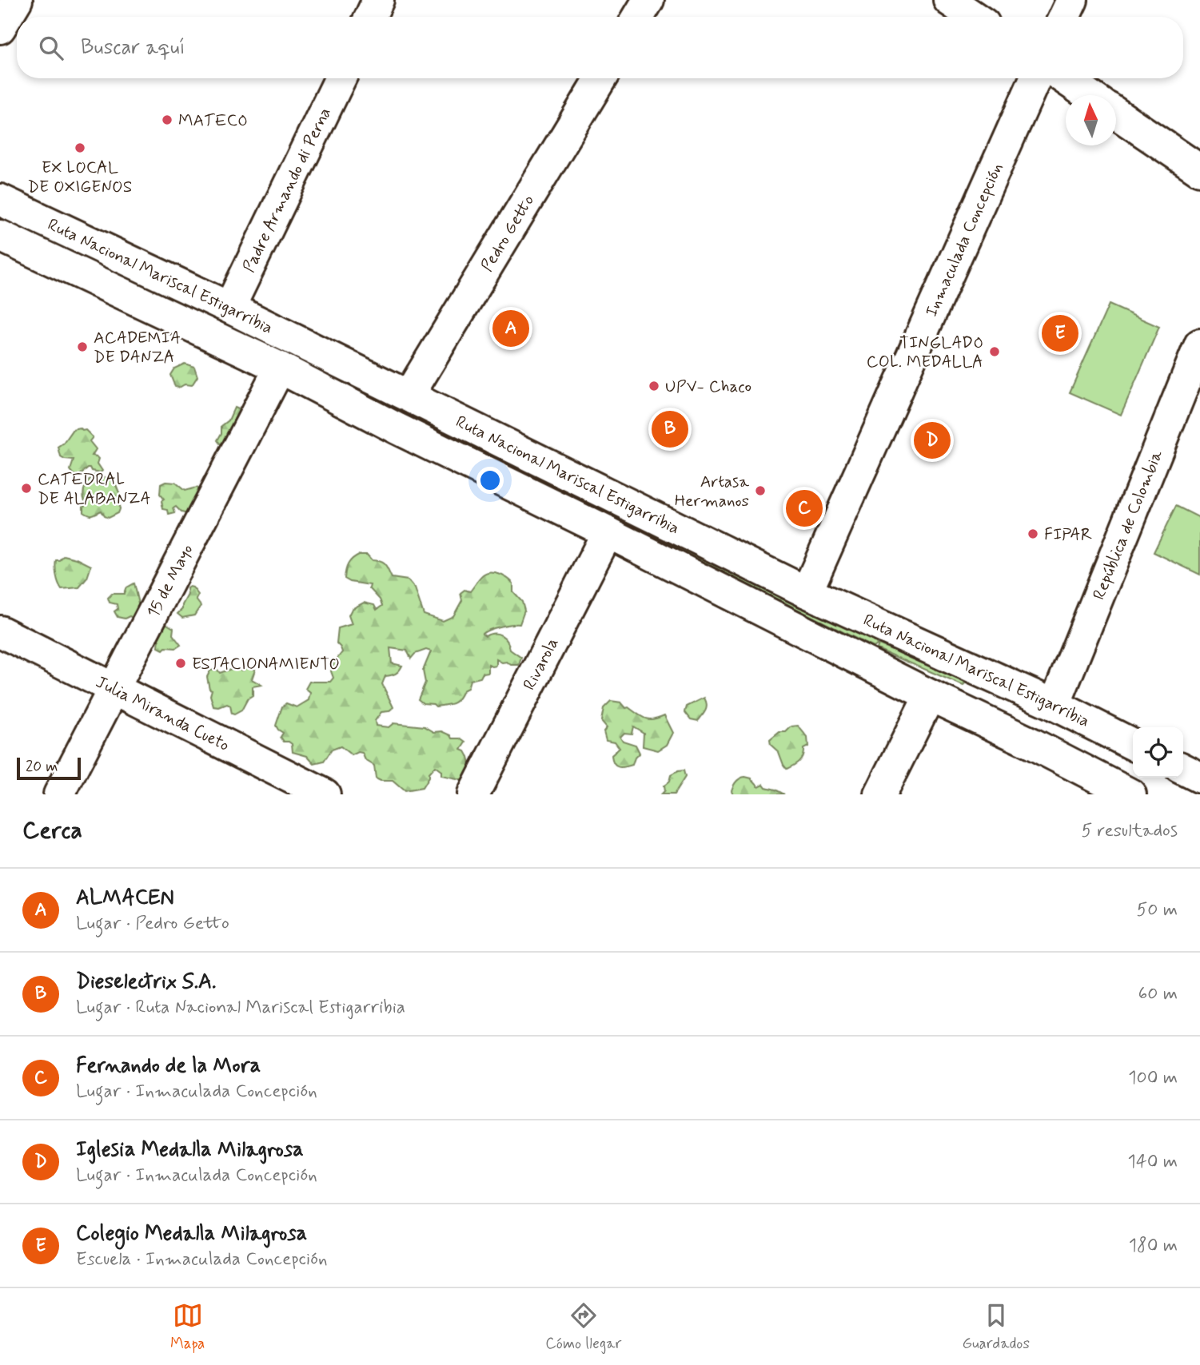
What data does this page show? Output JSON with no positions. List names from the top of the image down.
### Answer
{
  "streets": {
    "main road": [
      "Padre Armando di Perna",
      "Pedro Getto",
      "Inmaculada Concepción",
      "Ruta Nacional Mariscal Estigarribia",
      "República de Colombia",
      "15 de Mayo",
      "Rivarola",
      "Julia Miranda Cueto"
    ]
  },
  "crossings": [
    ["Padre Armando di Perna", "Ruta Nacional Mariscal Estigarribia"],
    ["Pedro Getto", "Ruta Nacional Mariscal Estigarribia"],
    ["Inmaculada Concepción", "Ruta Nacional Mariscal Estigarribia"],
    ["Ruta Nacional Mariscal Estigarribia", "República de Colombia"],
    ["Ruta Nacional Mariscal Estigarribia", "15 de Mayo"],
    ["Ruta Nacional Mariscal Estigarribia", "Rivarola"],
    ["15 de Mayo", "Julia Miranda Cueto"]
  ],
  "places": [
    "MATECO",
    "EX LOCAL DE OXIGENOS",
    "ACADEMIA DE DANZA",
    "TINGLADO COL. MEDALLA",
    "UPV- Chaco",
    "CATEDRAL DE ALABANZA",
    "Artasa Hermanos",
    "FIPAR",
    "ESTACIONAMIENTO"
  ],
  "scale_bar": "20 m",
  "north": "top",
  "page": {
    "search": "Buscar aquí",
    "pins": [
      "A",
      "E",
      "B",
      "D",
      "C"
    ],
    "scale": "20 m",
    "heading": ["Cerca", "5 resultados"],
    "list": [
      {
        "mark": "A",
        "name": "ALMACEN",
        "note": "Lugar · Pedro Getto",
        "value": "50 m"
      },
      {
        "mark": "B",
        "name": "Dieselectrix S.A.",
        "note": "Lugar · Ruta Nacional Mariscal Estigarribia",
        "value": "60 m"
      },
      {
        "mark": "C",
        "name": "Fernando de la Mora",
        "note": "Lugar · Inmaculada Concepción",
        "value": "100 m"
      },
      {
        "mark": "D",
        "name": "Iglesia Medalla Milagrosa",
        "note": "Lugar · Inmaculada Concepción",
        "value": "140 m"
      },
      {
        "mark": "E",
        "name": "Colegio Medalla Milagrosa",
        "note": "Escuela · Inmaculada Concepción",
        "value": "180 m"
      }
    ],
    "nav": ["Mapa", "Cómo llegar", "Guardados"]
  }
}
